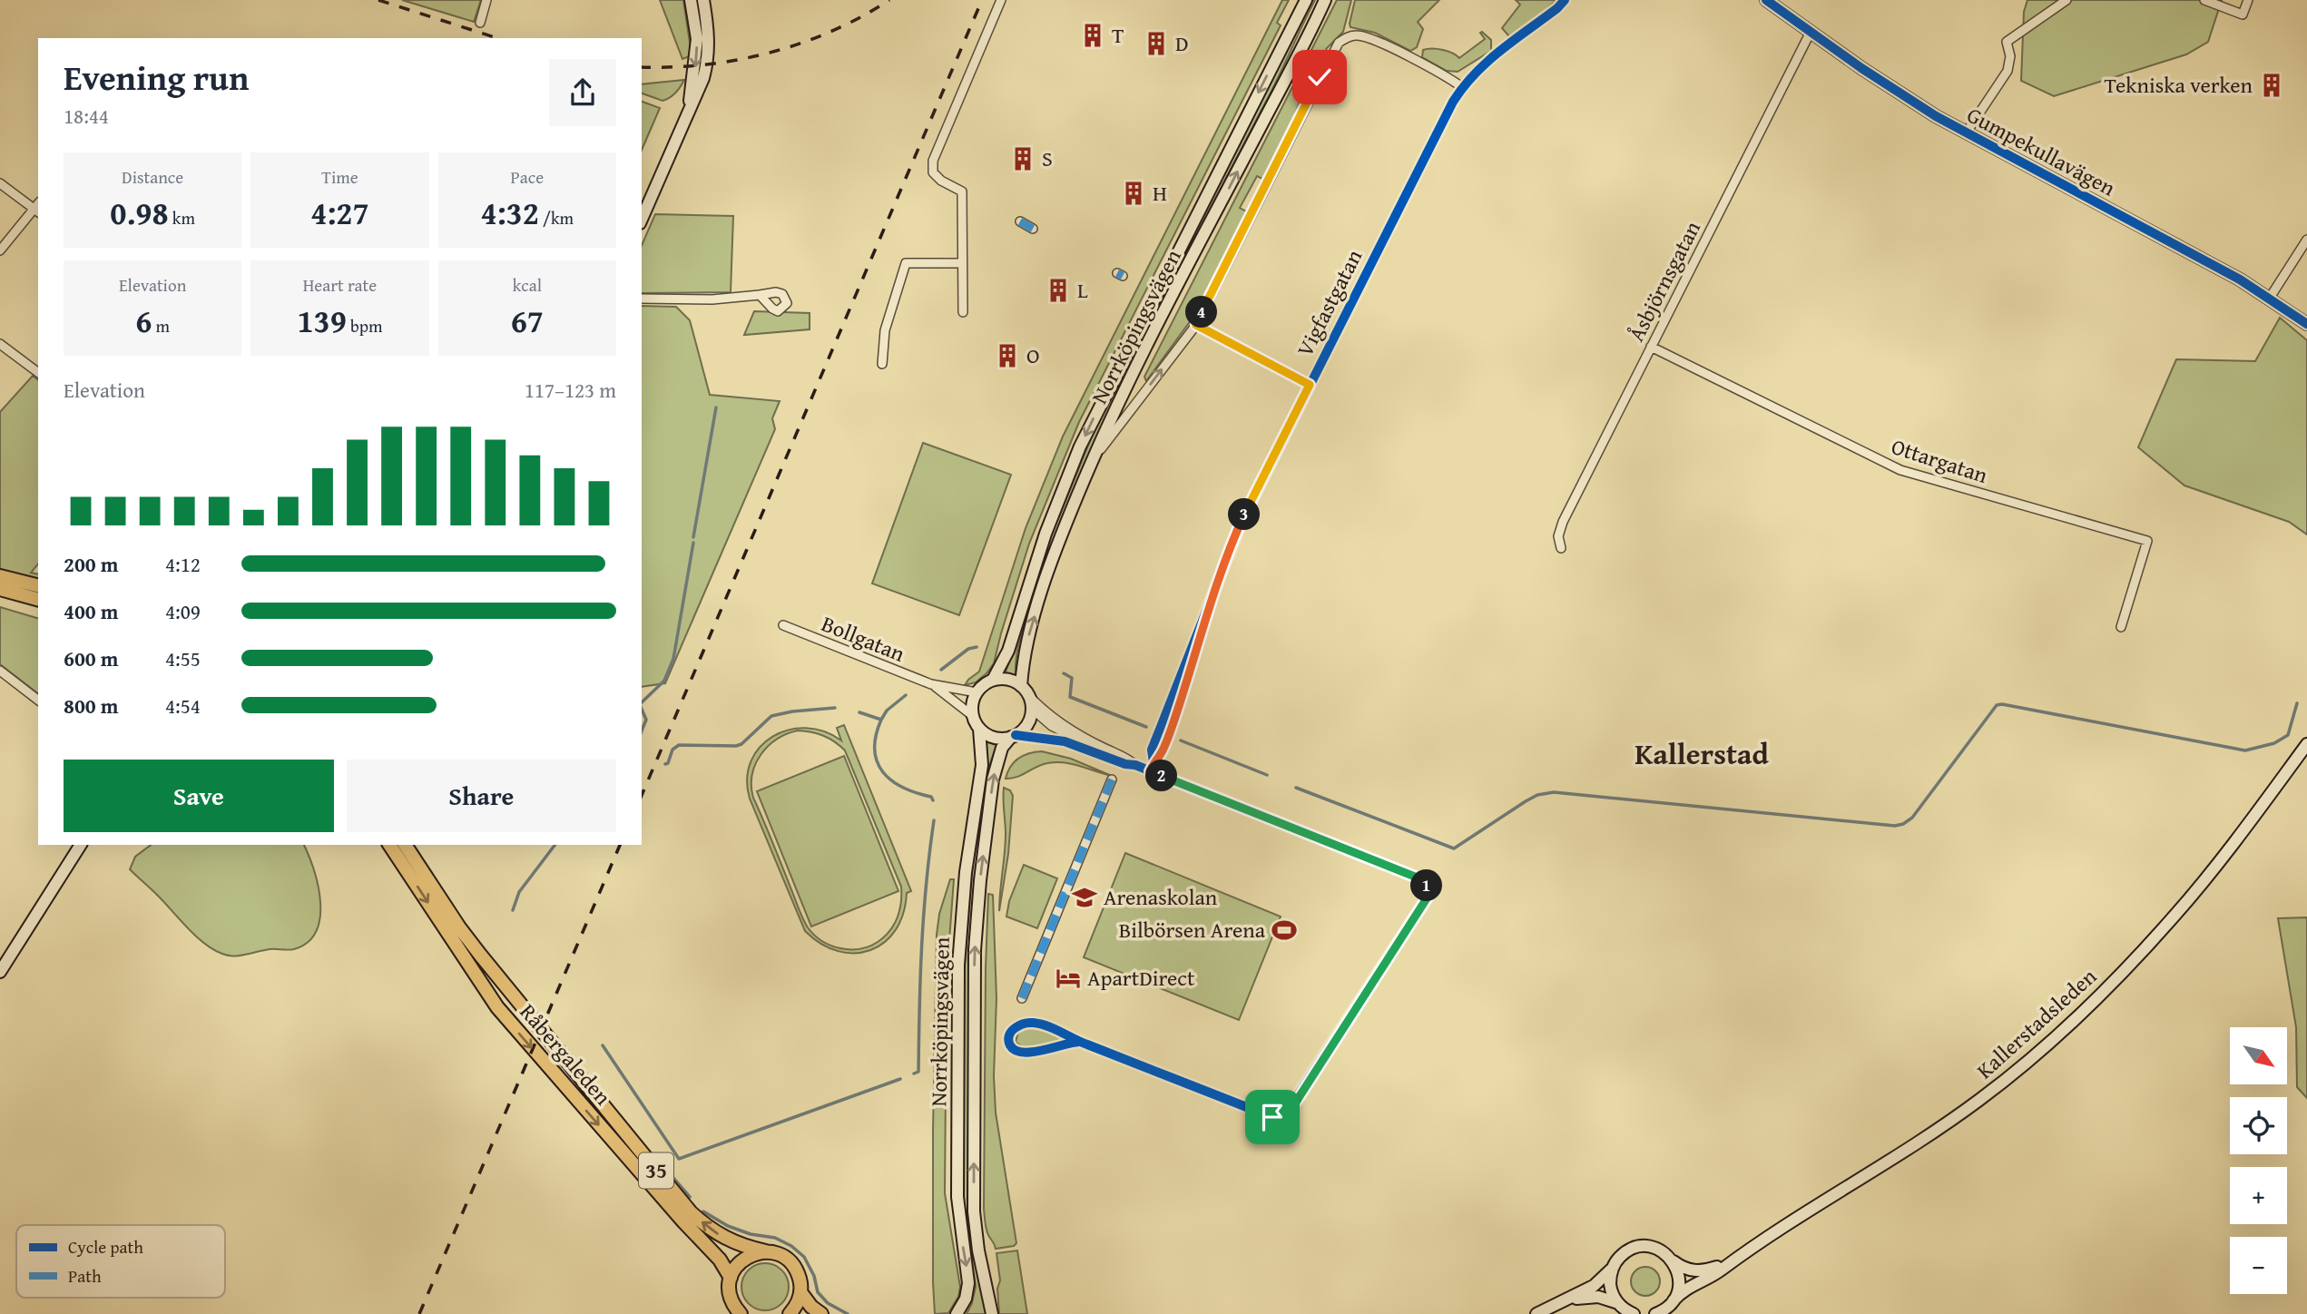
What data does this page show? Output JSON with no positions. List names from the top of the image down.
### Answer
{
  "streets": {
    "main road": [
      "Gumpekullavägen",
      "Norrköpingsvägen",
      "Kallerstadsleden",
      "Råbergaleden",
      "35"
    ],
    "street": [
      "Åsbjörnsgatan",
      "Vigfastgatan",
      "Ottargatan",
      "Bollgatan"
    ]
  },
  "crossings": [
    ["Gumpekullavägen", "Åsbjörnsgatan"],
    ["Åsbjörnsgatan", "Ottargatan"],
    ["Norrköpingsvägen", "Bollgatan"],
    ["Råbergaleden", "35"]
  ],
  "districts": ["Kallerstad"],
  "places": {
    "building": [
      "T",
      "D",
      "Tekniska verken",
      "S",
      "H",
      "L",
      "O"
    ],
    "school or university": ["Arenaskolan"],
    "sports": ["Bilbörsen Arena"],
    "hotel": ["ApartDirect"]
  },
  "legend": ["Cycle path", "Path"],
  "north": "bottom right",
  "page": {
    "heading": ["Evening run", "18:44"],
    "stats": [
      ["Distance", "0.98 km"],
      ["Time", "4:27"],
      ["Pace", "4:32 /km"],
      ["Elevation", "6 m"],
      ["Heart rate", "139 bpm"],
      ["kcal", "67"]
    ],
    "pins": [
      "4",
      "3",
      "2",
      "1"
    ],
    "chart": ["Elevation", "117–123 m"],
    "list": [
      {
        "name": "200 m",
        "note": "4:12"
      },
      {
        "name": "400 m",
        "note": "4:09"
      },
      {
        "name": "600 m",
        "note": "4:55"
      },
      {
        "name": "800 m",
        "note": "4:54"
      }
    ],
    "buttons": ["Save", "Share"],
    "map_buttons": ["+", "−"]
  }
}
